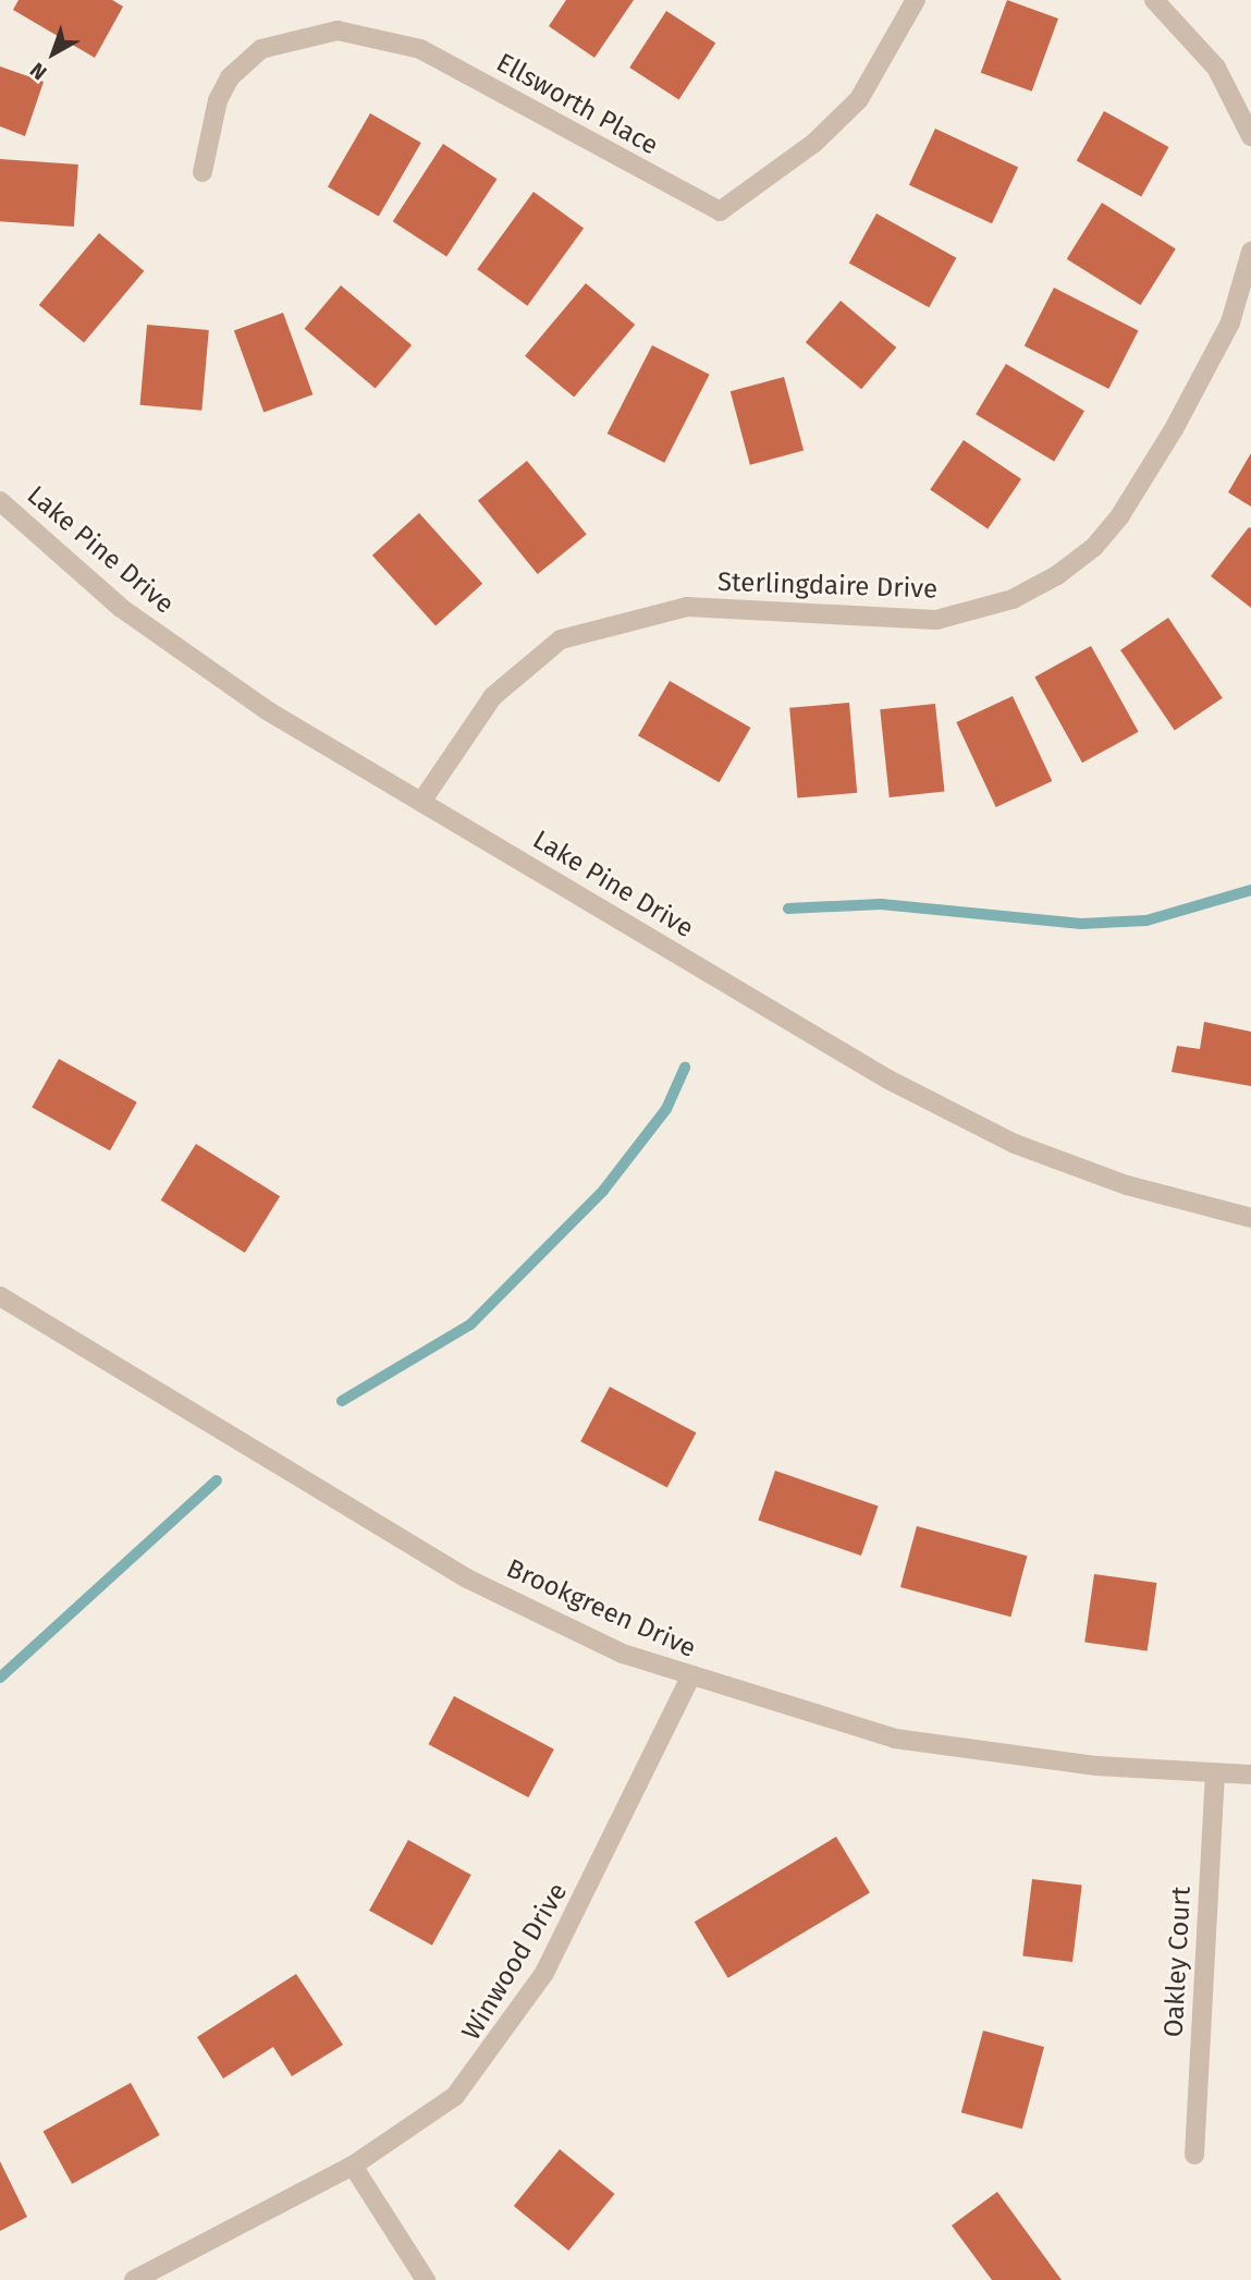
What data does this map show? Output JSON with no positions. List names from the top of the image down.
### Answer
{
  "streets": {
    "street": [
      "Ellsworth Place",
      "Lake Pine Drive",
      "Sterlingdaire Drive",
      "Brookgreen Drive",
      "Winwood Drive",
      "Oakley Court"
    ]
  },
  "crossings": [
    ["Lake Pine Drive", "Sterlingdaire Drive"],
    ["Brookgreen Drive", "Winwood Drive"],
    ["Brookgreen Drive", "Oakley Court"]
  ],
  "north": "bottom left"
}
